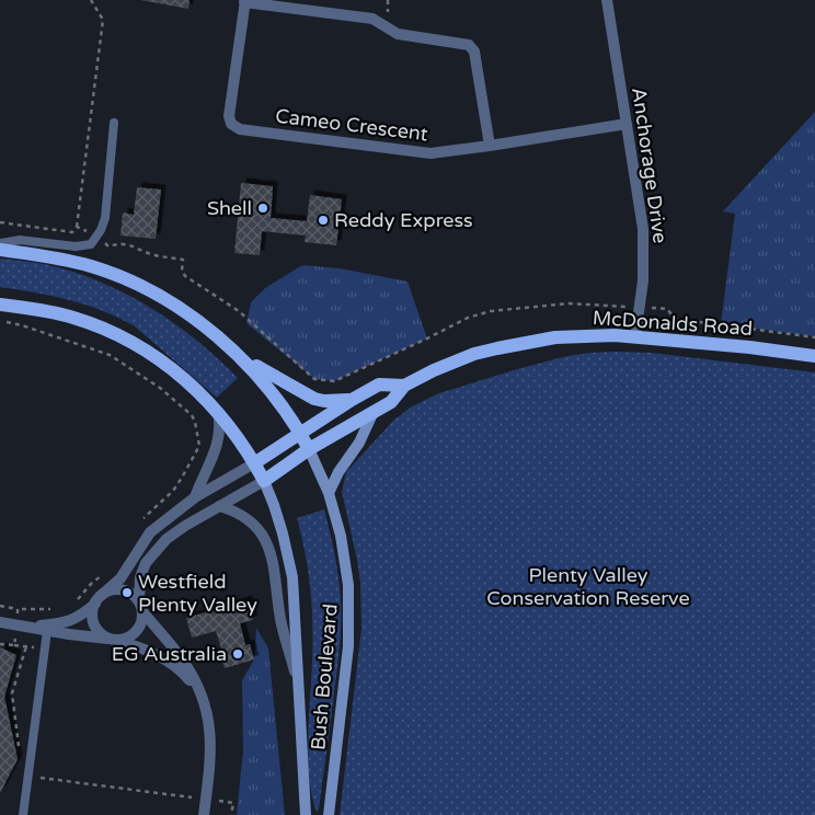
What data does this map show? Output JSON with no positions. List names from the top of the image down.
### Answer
{
  "streets": {
    "main road": ["McDonalds Road", "Bush Boulevard"],
    "street": ["Cameo Crescent", "Anchorage Drive"]
  },
  "crossings": [
    ["Cameo Crescent", "Anchorage Drive"],
    ["Anchorage Drive", "McDonalds Road"],
    ["McDonalds Road", "Bush Boulevard"]
  ],
  "parks": ["Plenty Valley Conservation Reserve"],
  "places": [
    "Shell",
    "Reddy Express",
    "Westfield Plenty Valley",
    "EG Australia"
  ]
}
